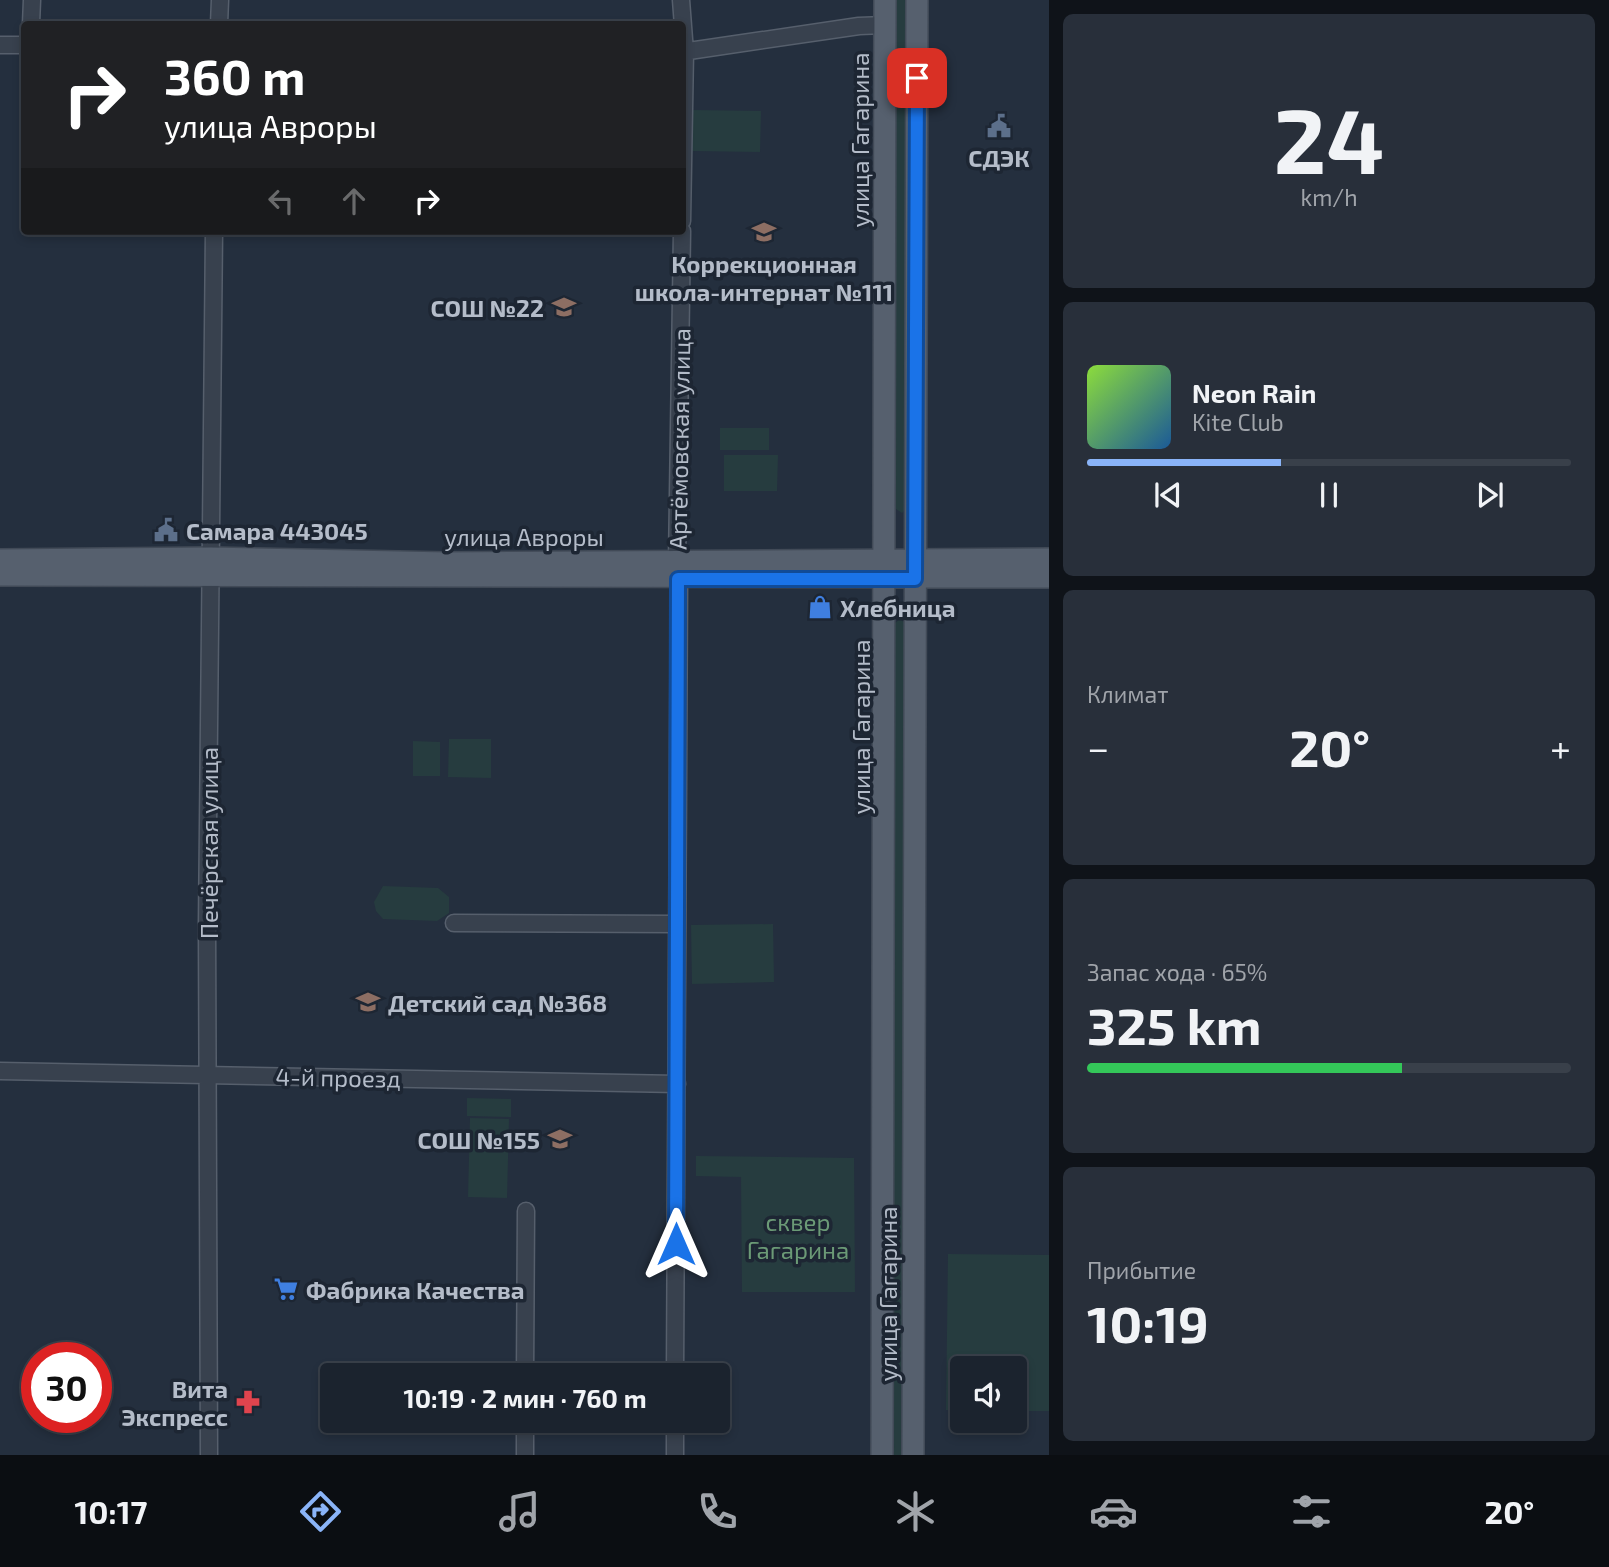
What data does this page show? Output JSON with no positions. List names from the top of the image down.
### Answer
{
  "streets": {
    "main road": ["улица Гагарина", "улица Авроры"],
    "street": ["Артёмовская улица", "Печёрская улица", "4-й проезд"]
  },
  "crossings": [
    ["улица Гагарина", "улица Авроры"],
    ["Артёмовская улица", "улица Авроры"],
    ["Артёмовская улица", "4-й проезд"],
    ["улица Авроры", "Печёрская улица"],
    ["Печёрская улица", "4-й проезд"]
  ],
  "parks": ["сквер Гагарина"],
  "places": {
    "public building": ["СДЭК", "Самара 443045"],
    "school or university": [
      "Коррекционная школа-интернат №111",
      "СОШ №22",
      "Детский сад №368",
      "СОШ №155"
    ],
    "shop": ["Хлебница"],
    "supermarket": ["Фабрика Качества"],
    "pharmacy": ["Вита Экспресс"]
  },
  "page": {
    "tile": [
      ["24", "km/h"],
      "Климат",
      ["Запас хода · 65%", "325 km"],
      ["Прибытие", "10:19"]
    ],
    "turn": ["360 m", "улица Авроры"],
    "song": ["Neon Rain", "Kite Club"],
    "heat": ["−", "20°", "+"],
    "limit": "30",
    "trip": "10:19 · 2 мин · 760 m",
    "tabs": ["10:17", "20°"]
  }
}
